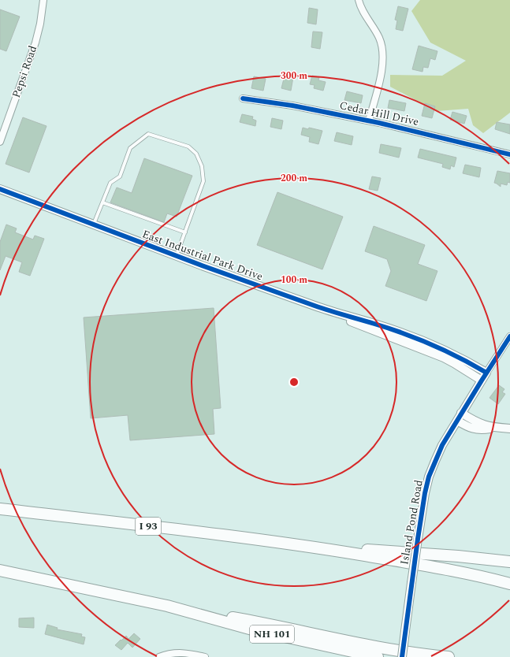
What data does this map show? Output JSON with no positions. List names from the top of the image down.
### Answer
{
  "streets": {
    "highway": ["I 93", "NH 101"],
    "street": [
      "Pepsi Road",
      "Cedar Hill Drive",
      "East Industrial Park Drive",
      "Island Pond Road"
    ]
  },
  "crossings": [
    ["East Industrial Park Drive", "Island Pond Road"]
  ],
  "rings": ["300 m", "200 m", "100 m"]
}
